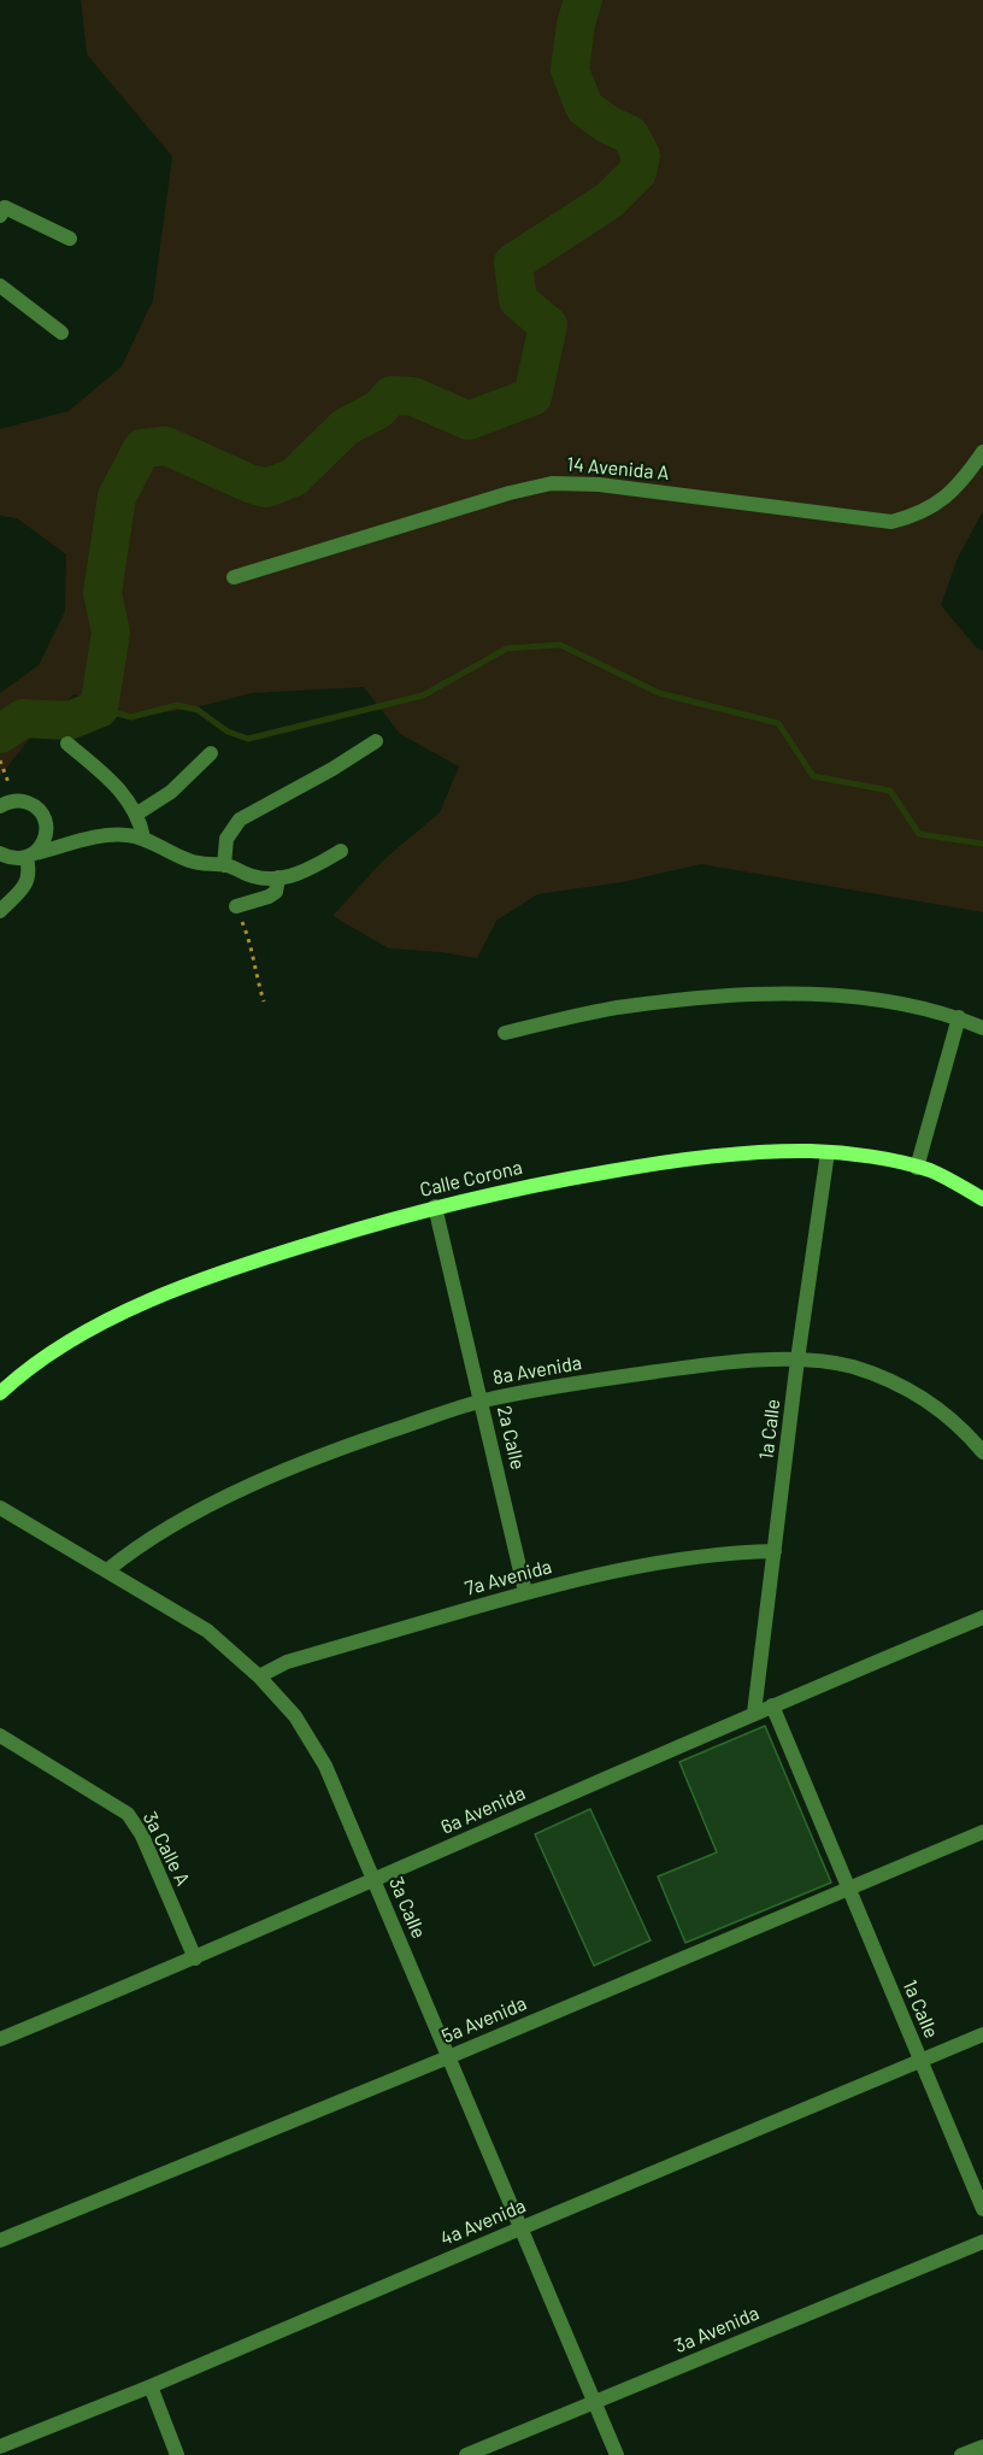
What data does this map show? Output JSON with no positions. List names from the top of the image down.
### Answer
{
  "streets": {
    "street": [
      "14 Avenida A",
      "Calle Corona",
      "8a Avenida",
      "1a Calle",
      "2a Calle",
      "7a Avenida",
      "6a Avenida",
      "3a Calle A",
      "3a Calle",
      "5a Avenida",
      "4a Avenida",
      "3a Avenida"
    ]
  },
  "crossings": [
    ["Calle Corona", "1a Calle"],
    ["Calle Corona", "2a Calle"],
    ["8a Avenida", "1a Calle"],
    ["8a Avenida", "2a Calle"],
    ["8a Avenida", "3a Calle"],
    ["1a Calle", "7a Avenida"],
    ["1a Calle", "6a Avenida"],
    ["1a Calle", "5a Avenida"],
    ["1a Calle", "4a Avenida"],
    ["2a Calle", "7a Avenida"],
    ["7a Avenida", "3a Calle"],
    ["6a Avenida", "3a Calle A"],
    ["6a Avenida", "3a Calle"],
    ["3a Calle", "5a Avenida"],
    ["3a Calle", "4a Avenida"],
    ["3a Calle", "3a Avenida"]
  ]
}
